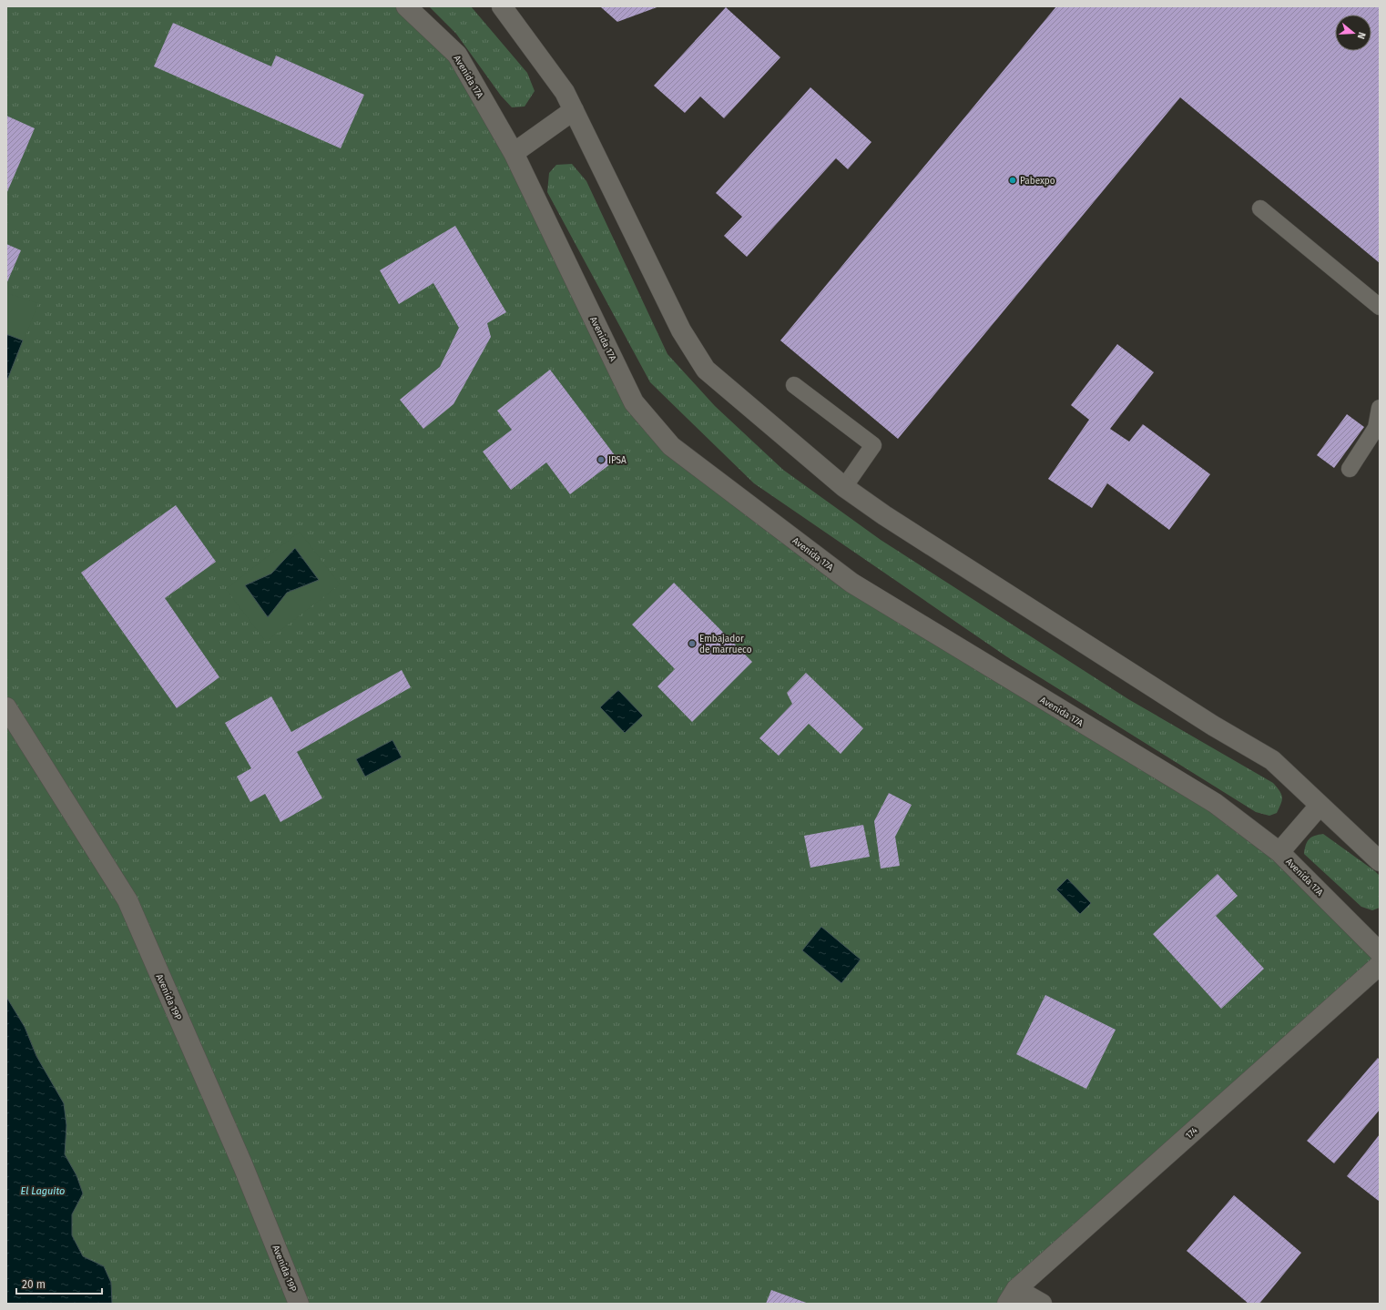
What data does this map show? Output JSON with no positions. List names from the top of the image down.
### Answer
{
  "streets": {
    "main road": ["Avenida 17A", "Avenida 19P", "174"]
  },
  "water": ["El Laguito"],
  "places": ["Pabexpo", "IPSA", "Embajador de marrueco"],
  "scale_bar": "20 m",
  "north": "right"
}
